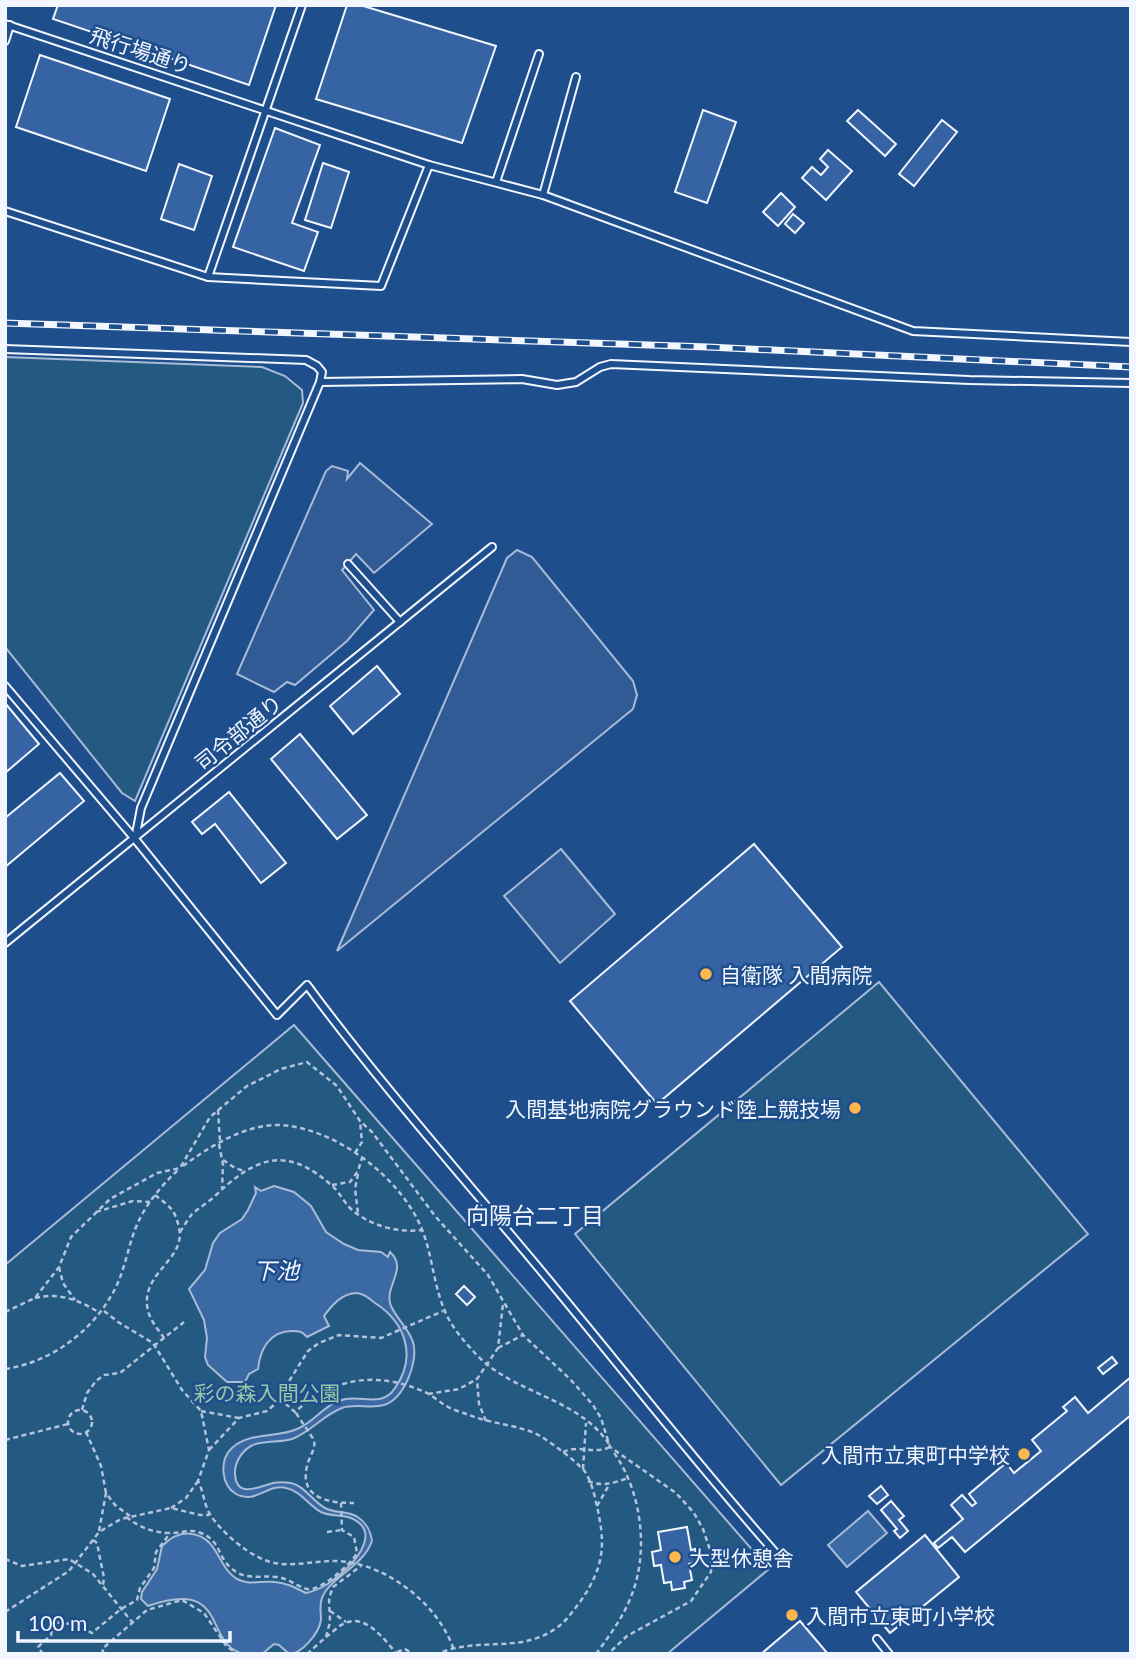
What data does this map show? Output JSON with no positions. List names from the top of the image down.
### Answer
{
  "streets": {
    "lane": ["飛行場通り", "司令部通り"]
  },
  "districts": ["向陽台二丁目"],
  "water": ["下池"],
  "parks": ["彩の森入間公園"],
  "places": [
    "自衛隊 入間病院",
    "入間基地病院グラウンド陸上競技場",
    "入間市立東町中学校",
    "大型休憩舎",
    "入間市立東町小学校"
  ],
  "scale_bar": "100 m"
}
